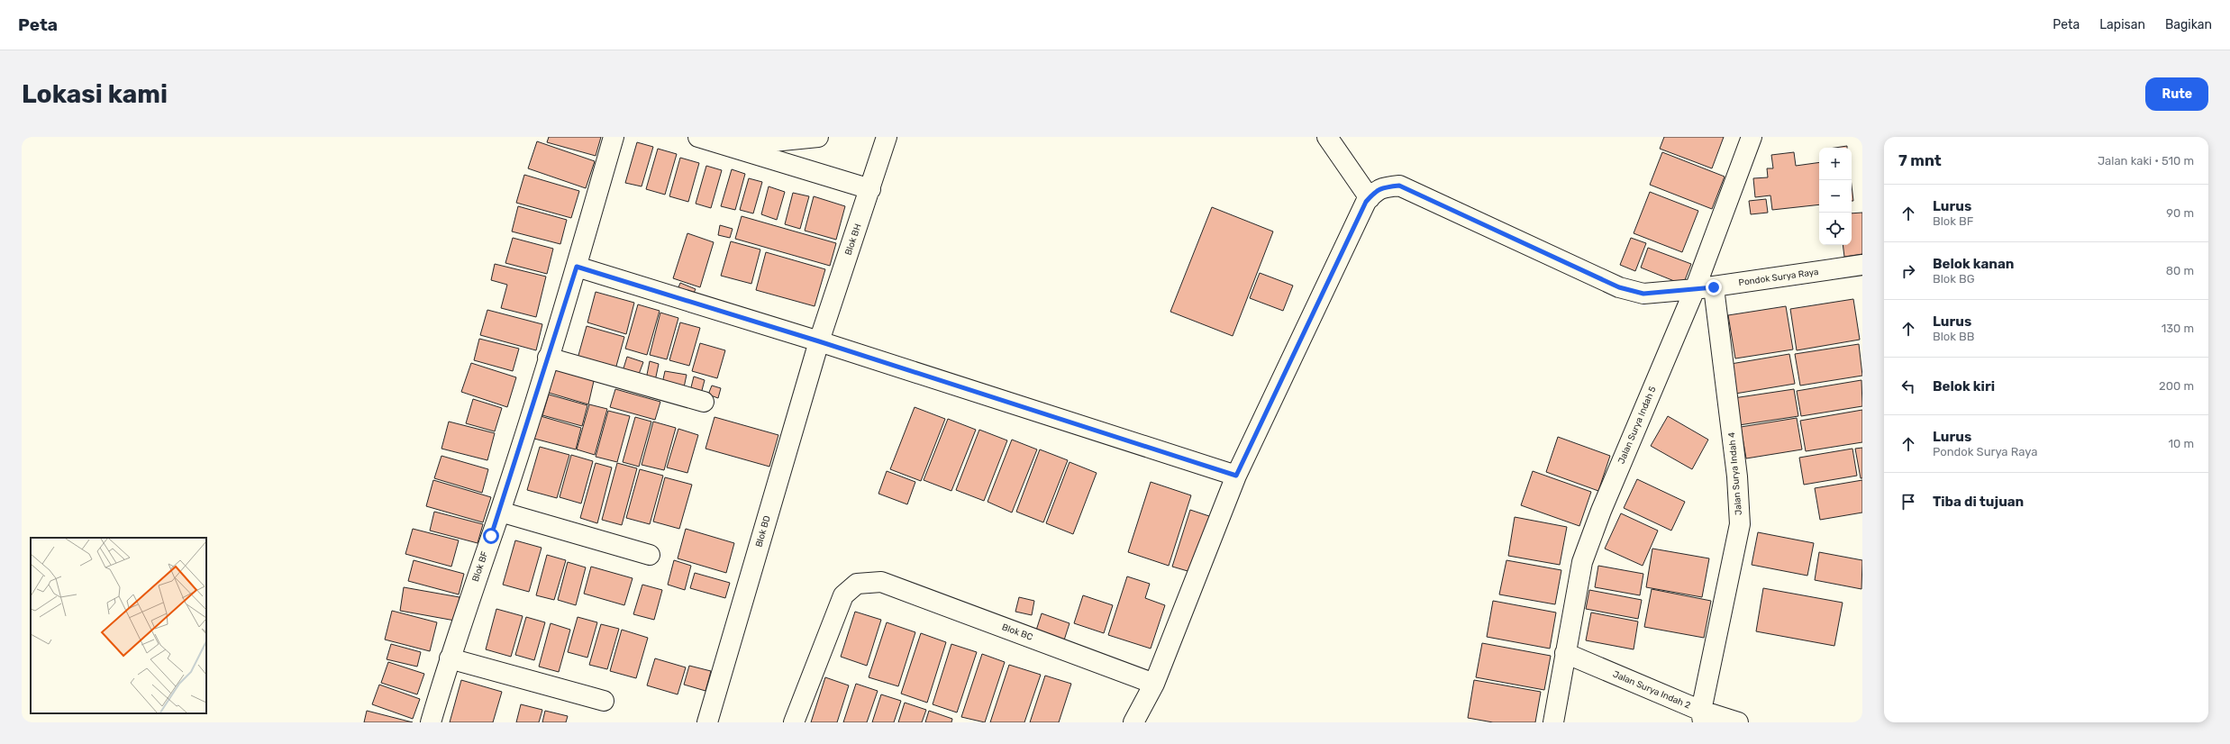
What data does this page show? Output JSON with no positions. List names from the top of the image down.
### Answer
{
  "streets": {
    "street": [
      "Blok BH",
      "Pondok Surya Raya",
      "Jalan Surya Indah 5",
      "Jalan Surya Indah 4",
      "Blok BD",
      "Blok BF",
      "Blok BC",
      "Jalan Surya Indah 2"
    ]
  },
  "crossings": [
    ["Blok BH", "Blok BD"],
    ["Pondok Surya Raya", "Jalan Surya Indah 5"],
    ["Pondok Surya Raya", "Jalan Surya Indah 4"],
    ["Jalan Surya Indah 5", "Jalan Surya Indah 4"],
    ["Jalan Surya Indah 5", "Jalan Surya Indah 2"],
    ["Jalan Surya Indah 4", "Jalan Surya Indah 2"]
  ],
  "page": {
    "header": "Peta",
    "nav": ["Peta", "Lapisan", "Bagikan"],
    "buttons": "Rute",
    "title": "Lokasi kami",
    "heading": ["7 mnt", "Jalan kaki · 510 m"],
    "map_buttons": ["+", "−"],
    "list": [
      ["Lurus", "Blok BF", "90 m"],
      ["Belok kanan", "Blok BG", "80 m"],
      ["Lurus", "Blok BB", "130 m"],
      ["Belok kiri", "200 m"],
      ["Lurus", "Pondok Surya Raya", "10 m"],
      "Tiba di tujuan"
    ]
  }
}
